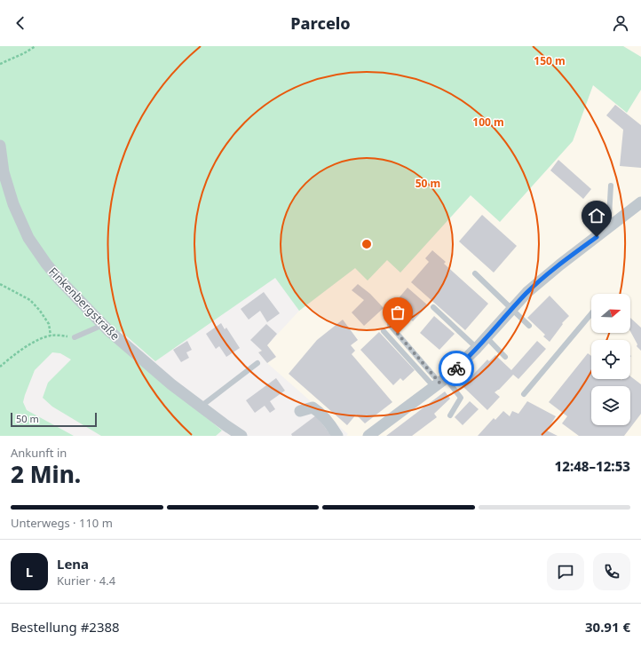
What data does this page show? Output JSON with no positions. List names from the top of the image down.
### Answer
{
  "streets": {
    "street": ["Finkenbergstraße"]
  },
  "scale_bar": "50 m",
  "north": "right",
  "page": {
    "header": "Parcelo",
    "scale": "50 m",
    "heading": ["2 Min.", "Ankunft in", "12:48–12:53"],
    "panel": [
      "Lena",
      "Kurier · 4.4",
      "Bestellung #2388",
      "30.91 €"
    ],
    "bar": "Unterwegs · 110 m",
    "round": "L"
  },
  "rings": ["150 m", "100 m", "50 m"]
}
